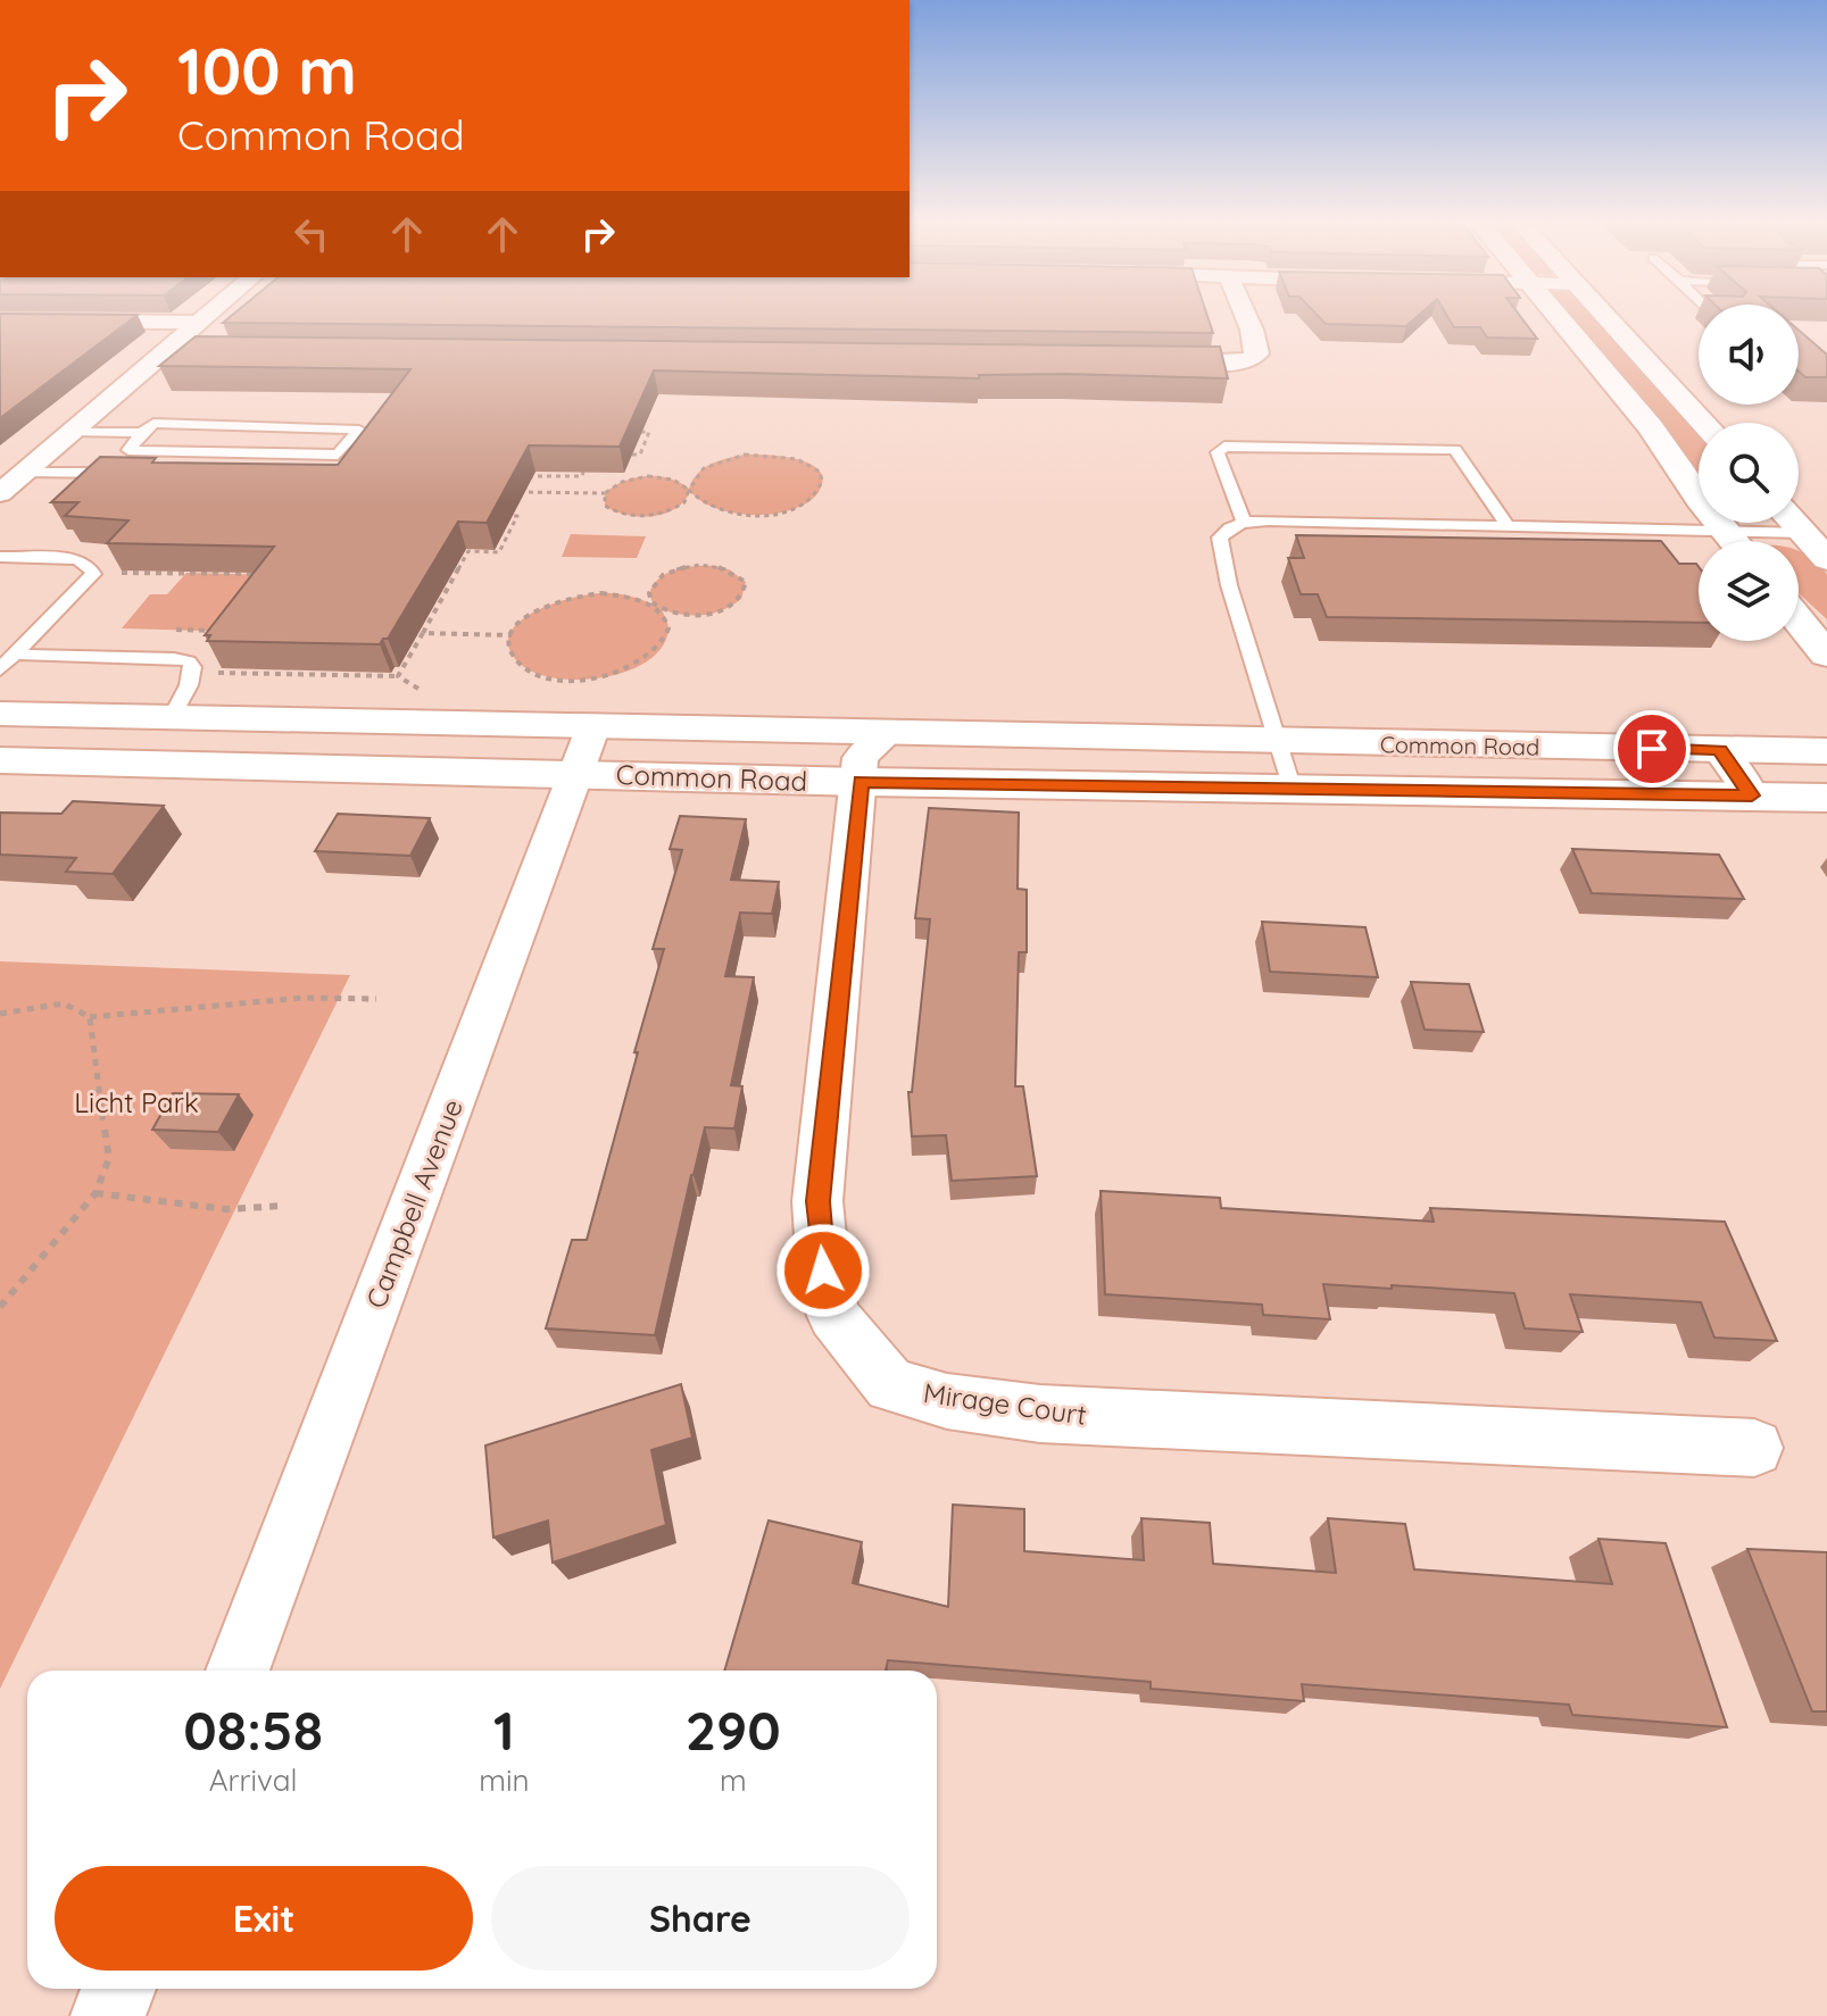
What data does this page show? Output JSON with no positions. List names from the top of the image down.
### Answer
{
  "streets": {
    "street": ["Common Road", "Campbell Avenue", "Mirage Court"]
  },
  "crossings": [
    ["Common Road", "Campbell Avenue"],
    ["Common Road", "Mirage Court"]
  ],
  "parks": ["Licht Park"],
  "page": {
    "turn": ["100 m", "Common Road"],
    "eta": [
      "08:58",
      "Arrival",
      "1",
      "min",
      "290",
      "m"
    ],
    "buttons": ["Exit", "Share"]
  }
}
